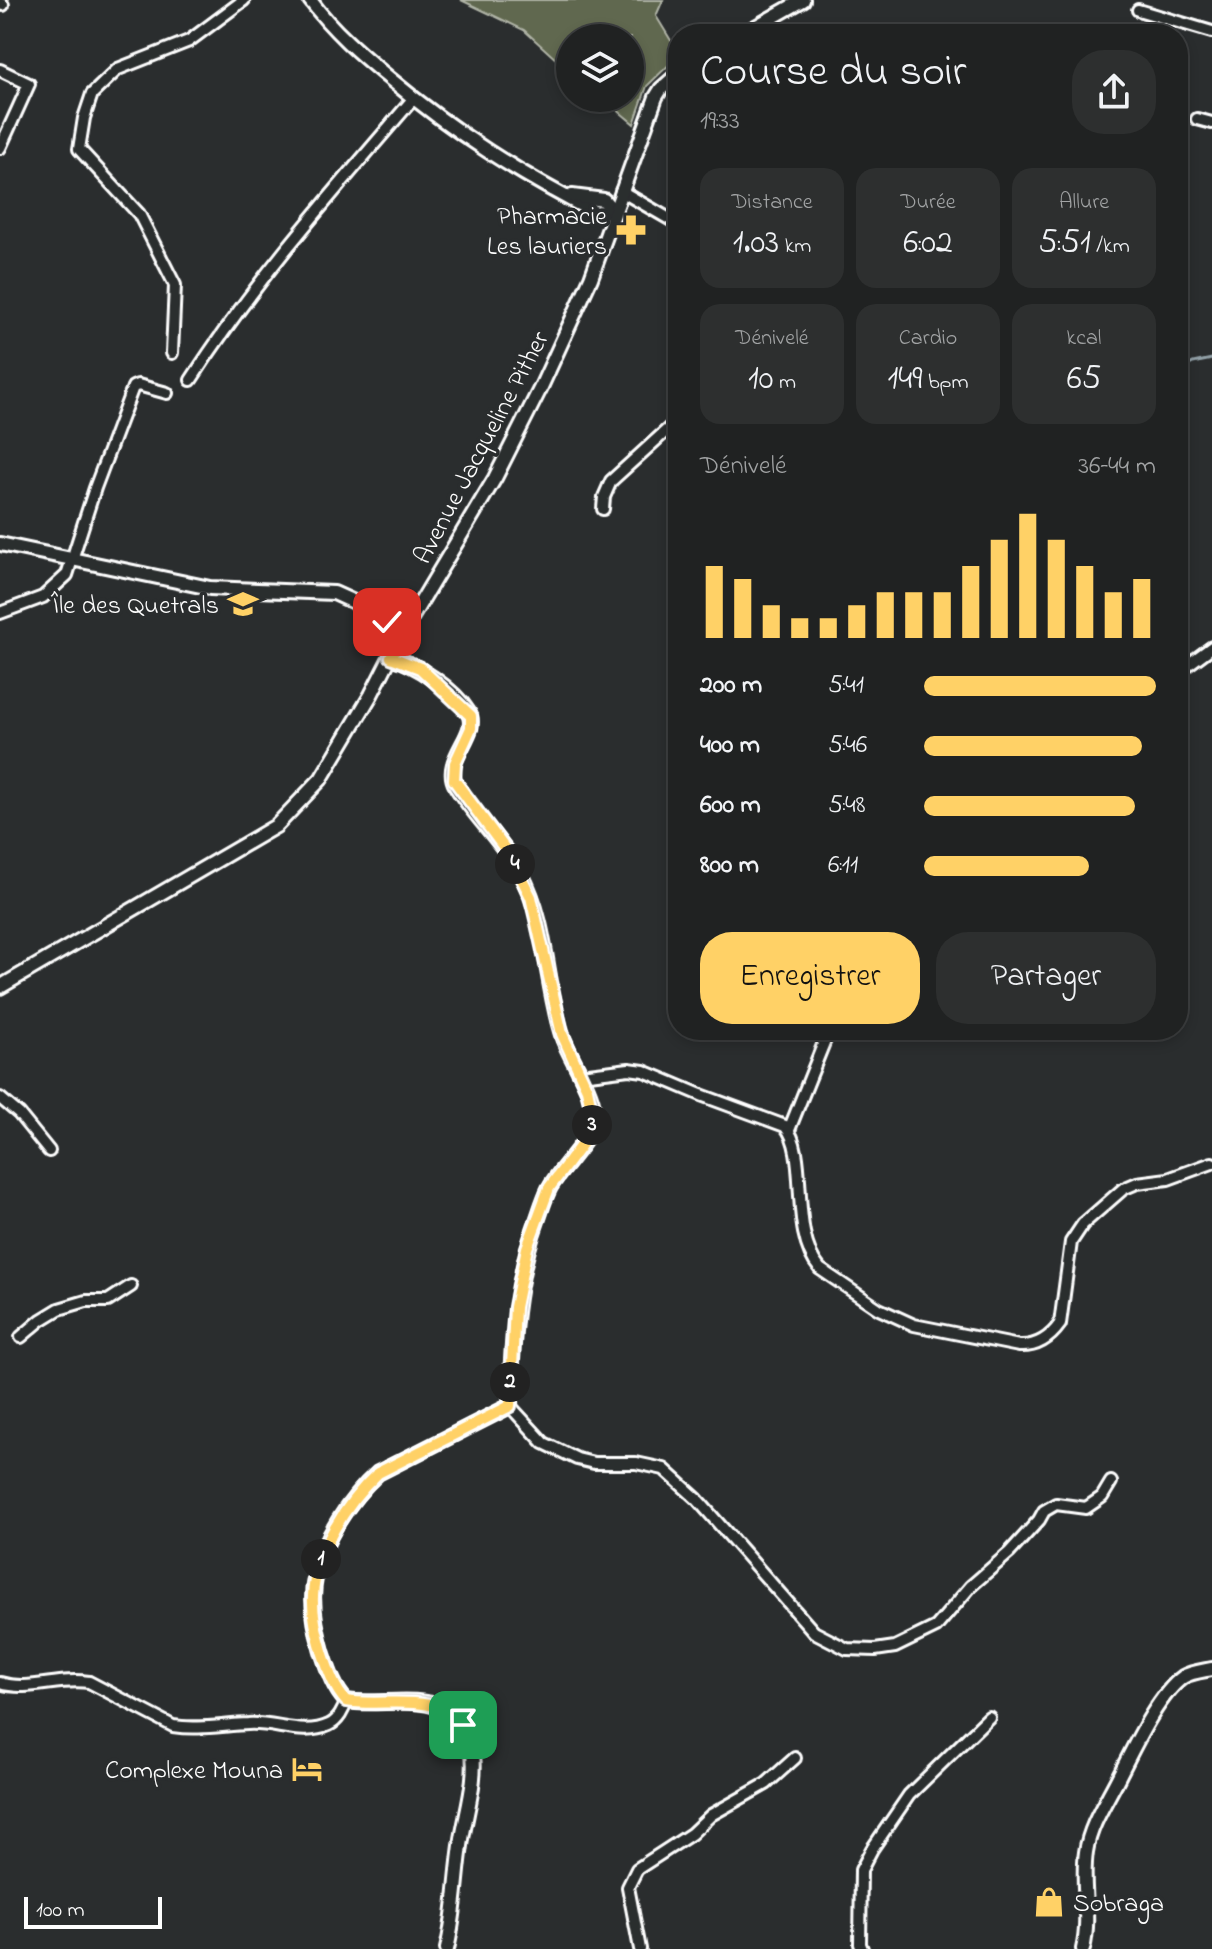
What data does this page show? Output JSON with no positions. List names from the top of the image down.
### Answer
{
  "streets": {
    "street": ["Avenue Jacqueline Pither"]
  },
  "places": {
    "pharmacy": ["Pharmacie Les lauriers"],
    "school or university": ["Île des Quetrals"],
    "hotel": ["Complexe Mouna"],
    "shop": ["Sobraga"]
  },
  "scale_bar": "100 m",
  "page": {
    "heading": ["Course du soir", "19:33"],
    "stats": [
      ["Distance", "1.03 km"],
      ["Durée", "6:02"],
      ["Allure", "5:51 /km"],
      ["Dénivelé", "10 m"],
      ["Cardio", "149 bpm"],
      ["kcal", "65"]
    ],
    "chart": ["Dénivelé", "36–44 m"],
    "list": [
      {
        "name": "200 m",
        "note": "5:41"
      },
      {
        "name": "400 m",
        "note": "5:46"
      },
      {
        "name": "600 m",
        "note": "5:48"
      },
      {
        "name": "800 m",
        "note": "6:11"
      }
    ],
    "pins": [
      "4",
      "3",
      "2",
      "1"
    ],
    "buttons": ["Enregistrer", "Partager"],
    "scale": "100 m"
  }
}
